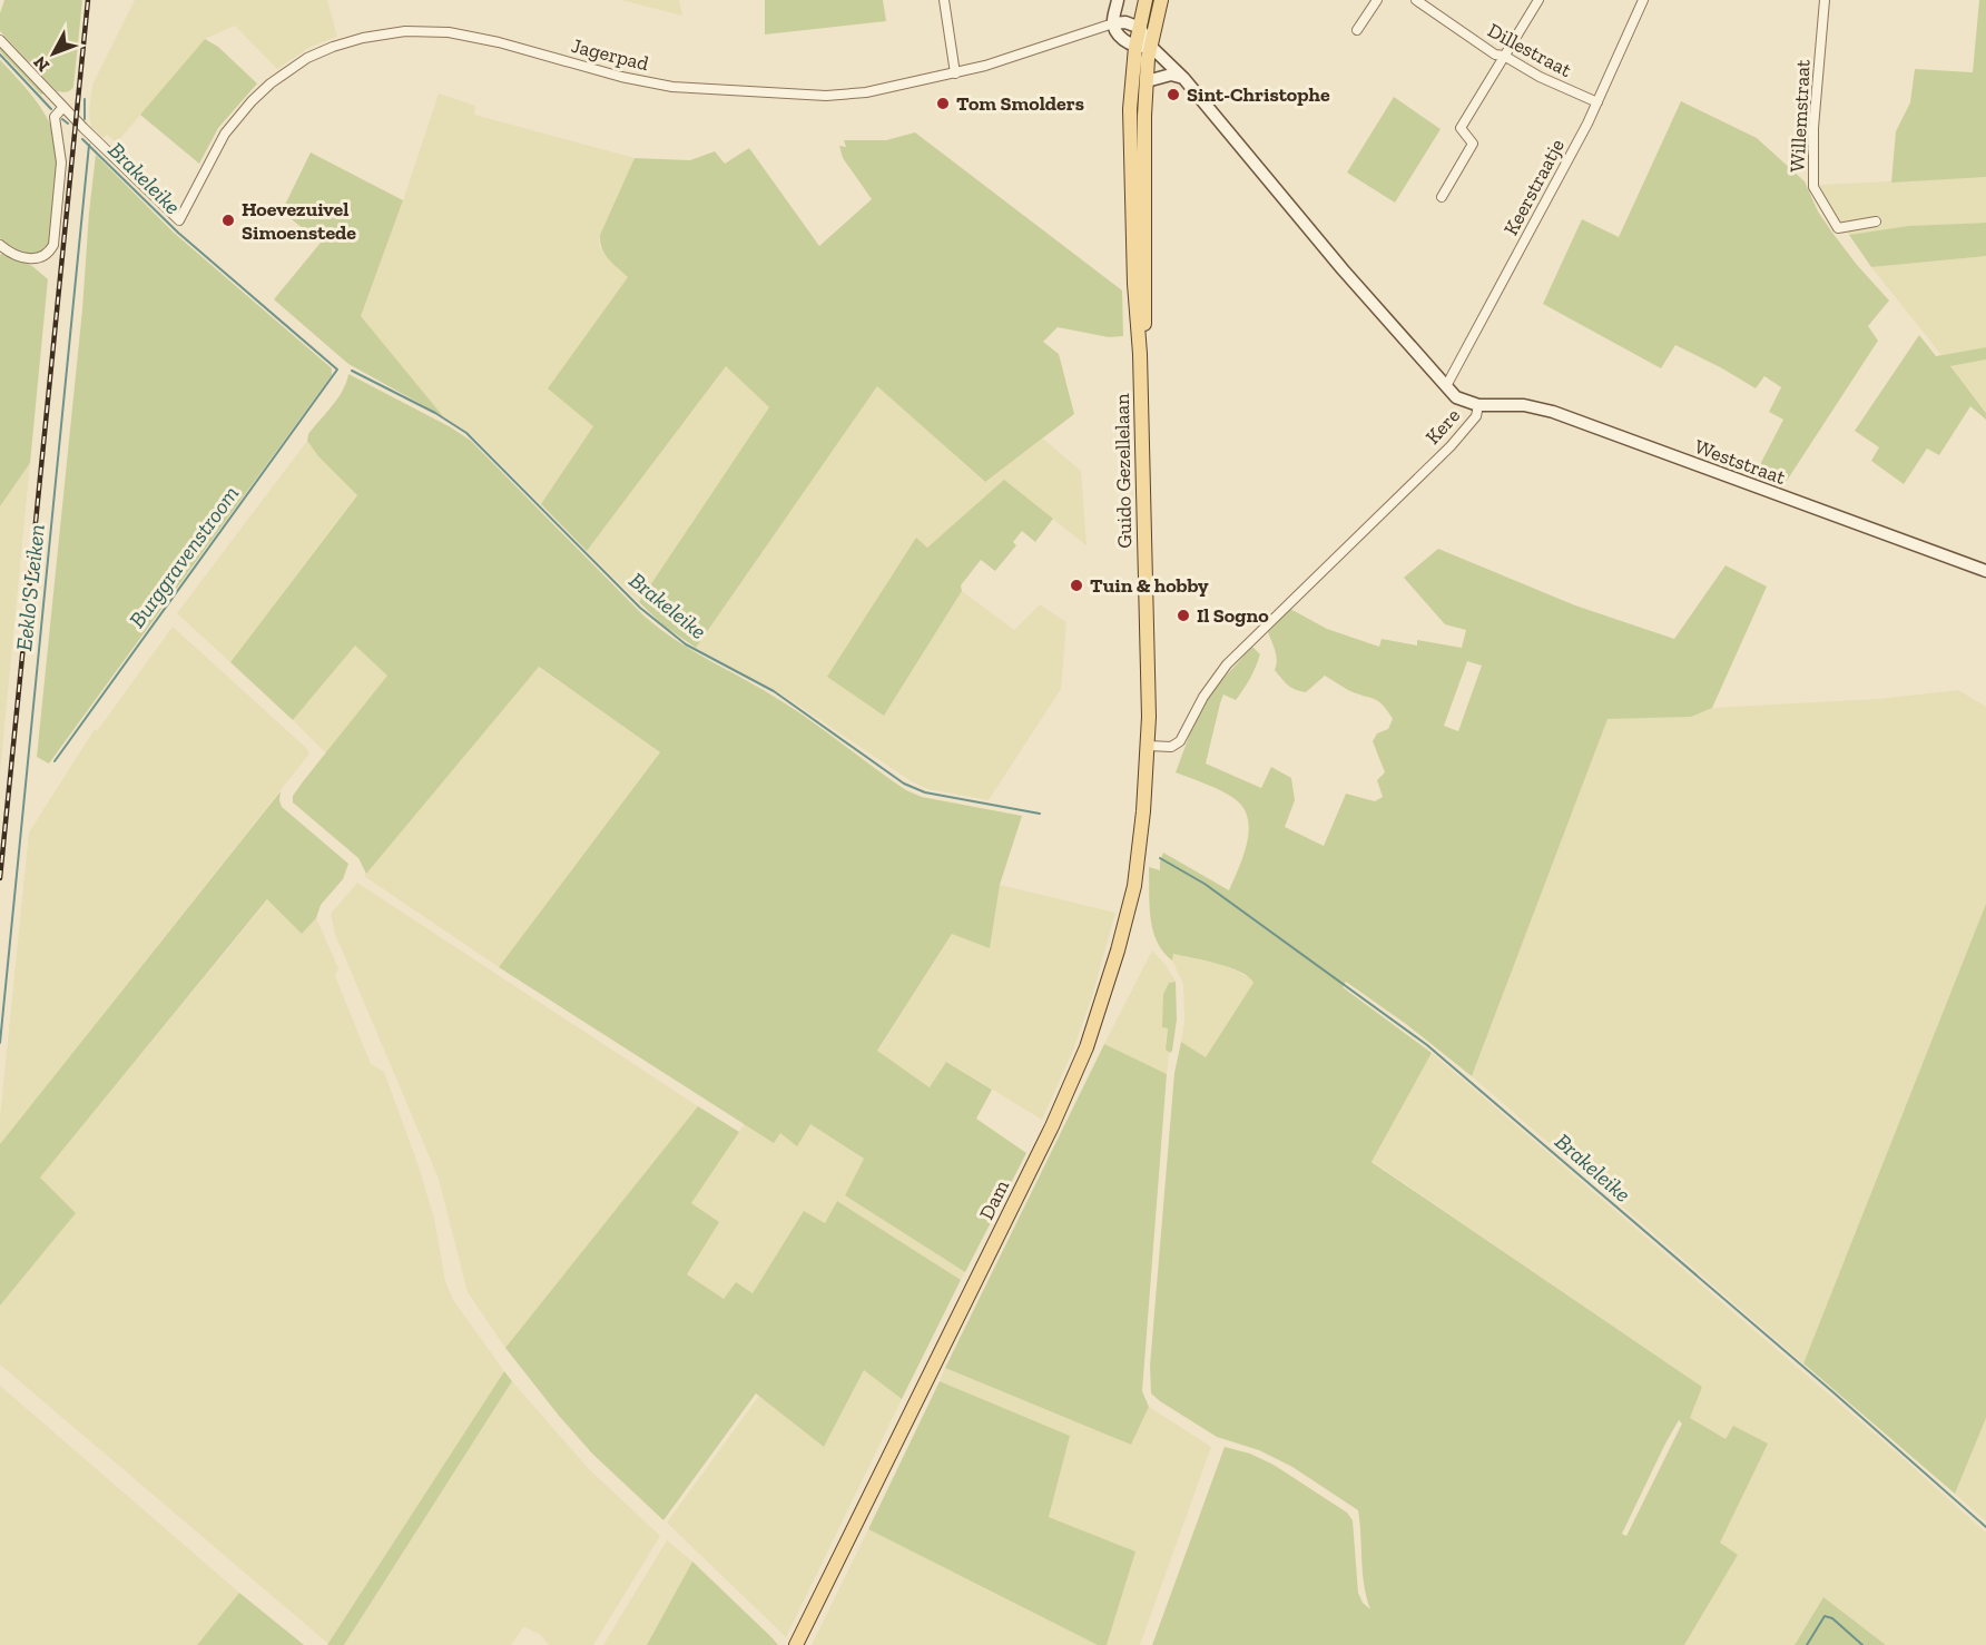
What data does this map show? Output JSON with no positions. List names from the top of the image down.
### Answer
{
  "streets": {
    "main road": ["Guido Gezellelaan", "Dam"],
    "street": [
      "Dillestraat",
      "Jagerpad",
      "Willemstraat",
      "Keerstraatje",
      "Kere",
      "Weststraat"
    ]
  },
  "crossings": [
    ["Dillestraat", "Keerstraatje"],
    ["Keerstraatje", "Kere"],
    ["Kere", "Weststraat"],
    ["Kere", "Guido Gezellelaan"],
    ["Kere", "Dam"],
    ["Guido Gezellelaan", "Dam"]
  ],
  "water": ["Brakeleike", "Burggravenstroom", "Eeklo'S Leiken"],
  "places": [
    "Sint-Christophe",
    "Tom Smolders",
    "Hoevezuivel Simoenstede",
    "Tuin & hobby",
    "Il Sogno"
  ],
  "north": "bottom left"
}
